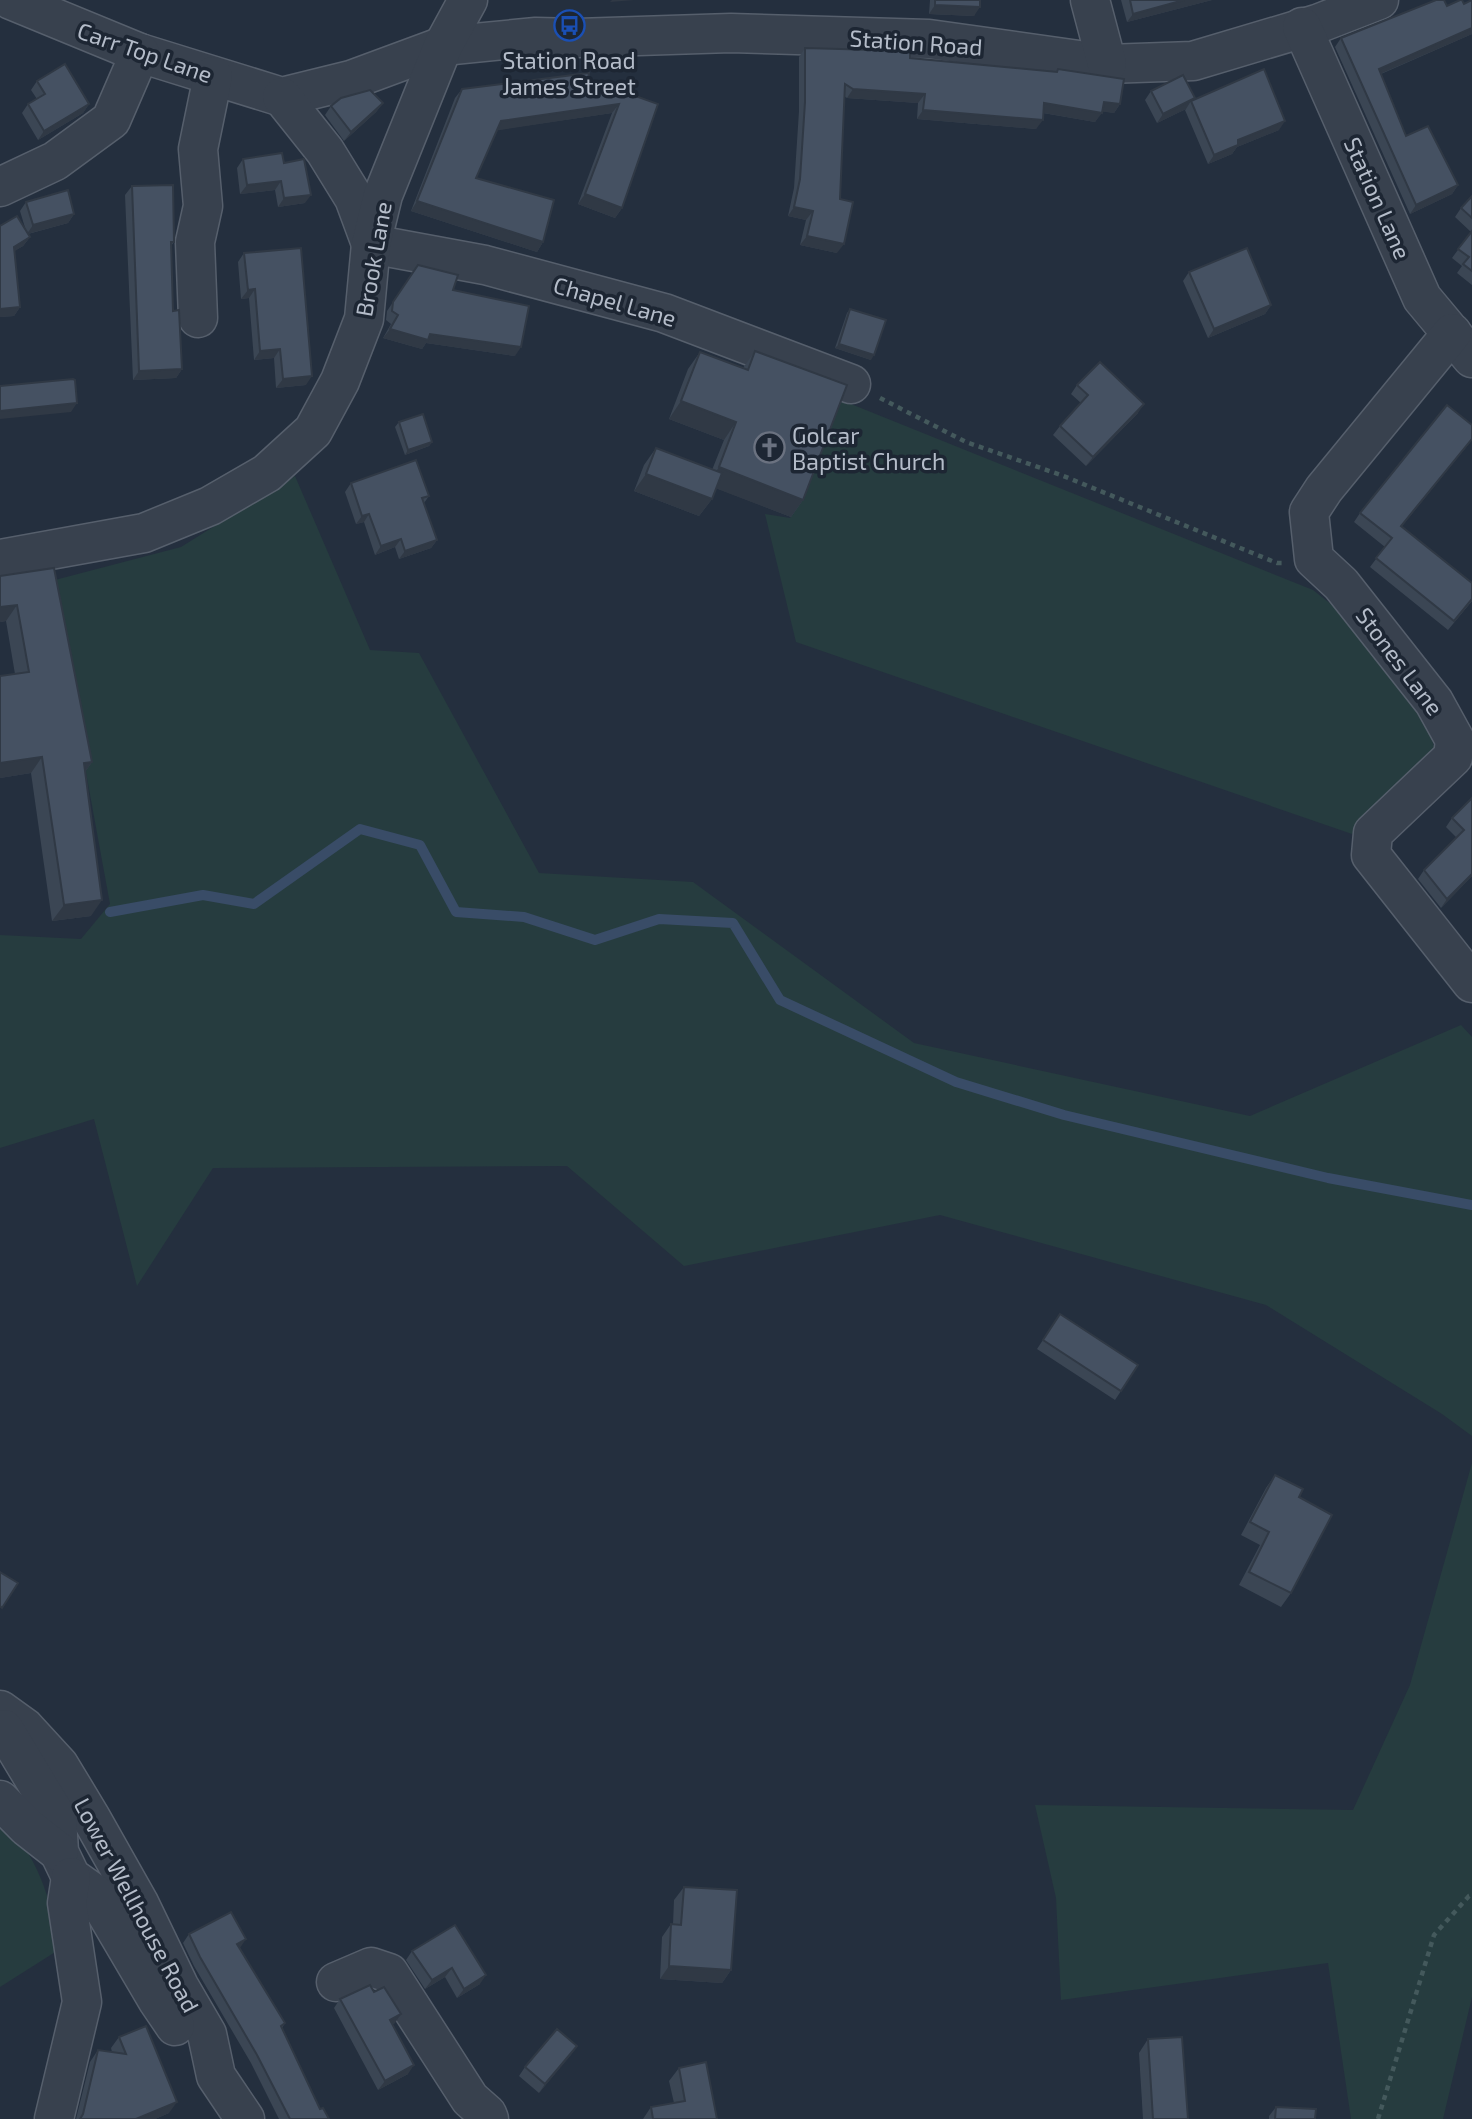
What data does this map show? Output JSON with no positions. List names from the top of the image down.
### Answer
{
  "streets": {
    "street": [
      "Station Road",
      "Carr Top Lane",
      "Station Lane",
      "Brook Lane",
      "Chapel Lane",
      "Stones Lane",
      "Lower Wellhouse Road"
    ]
  },
  "crossings": [
    ["Station Road", "Station Lane"],
    ["Station Road", "Brook Lane"],
    ["Brook Lane", "Chapel Lane"]
  ],
  "places": {
    "bus stop": ["Station Road James Street"],
    "church": ["Golcar Baptist Church"]
  }
}
